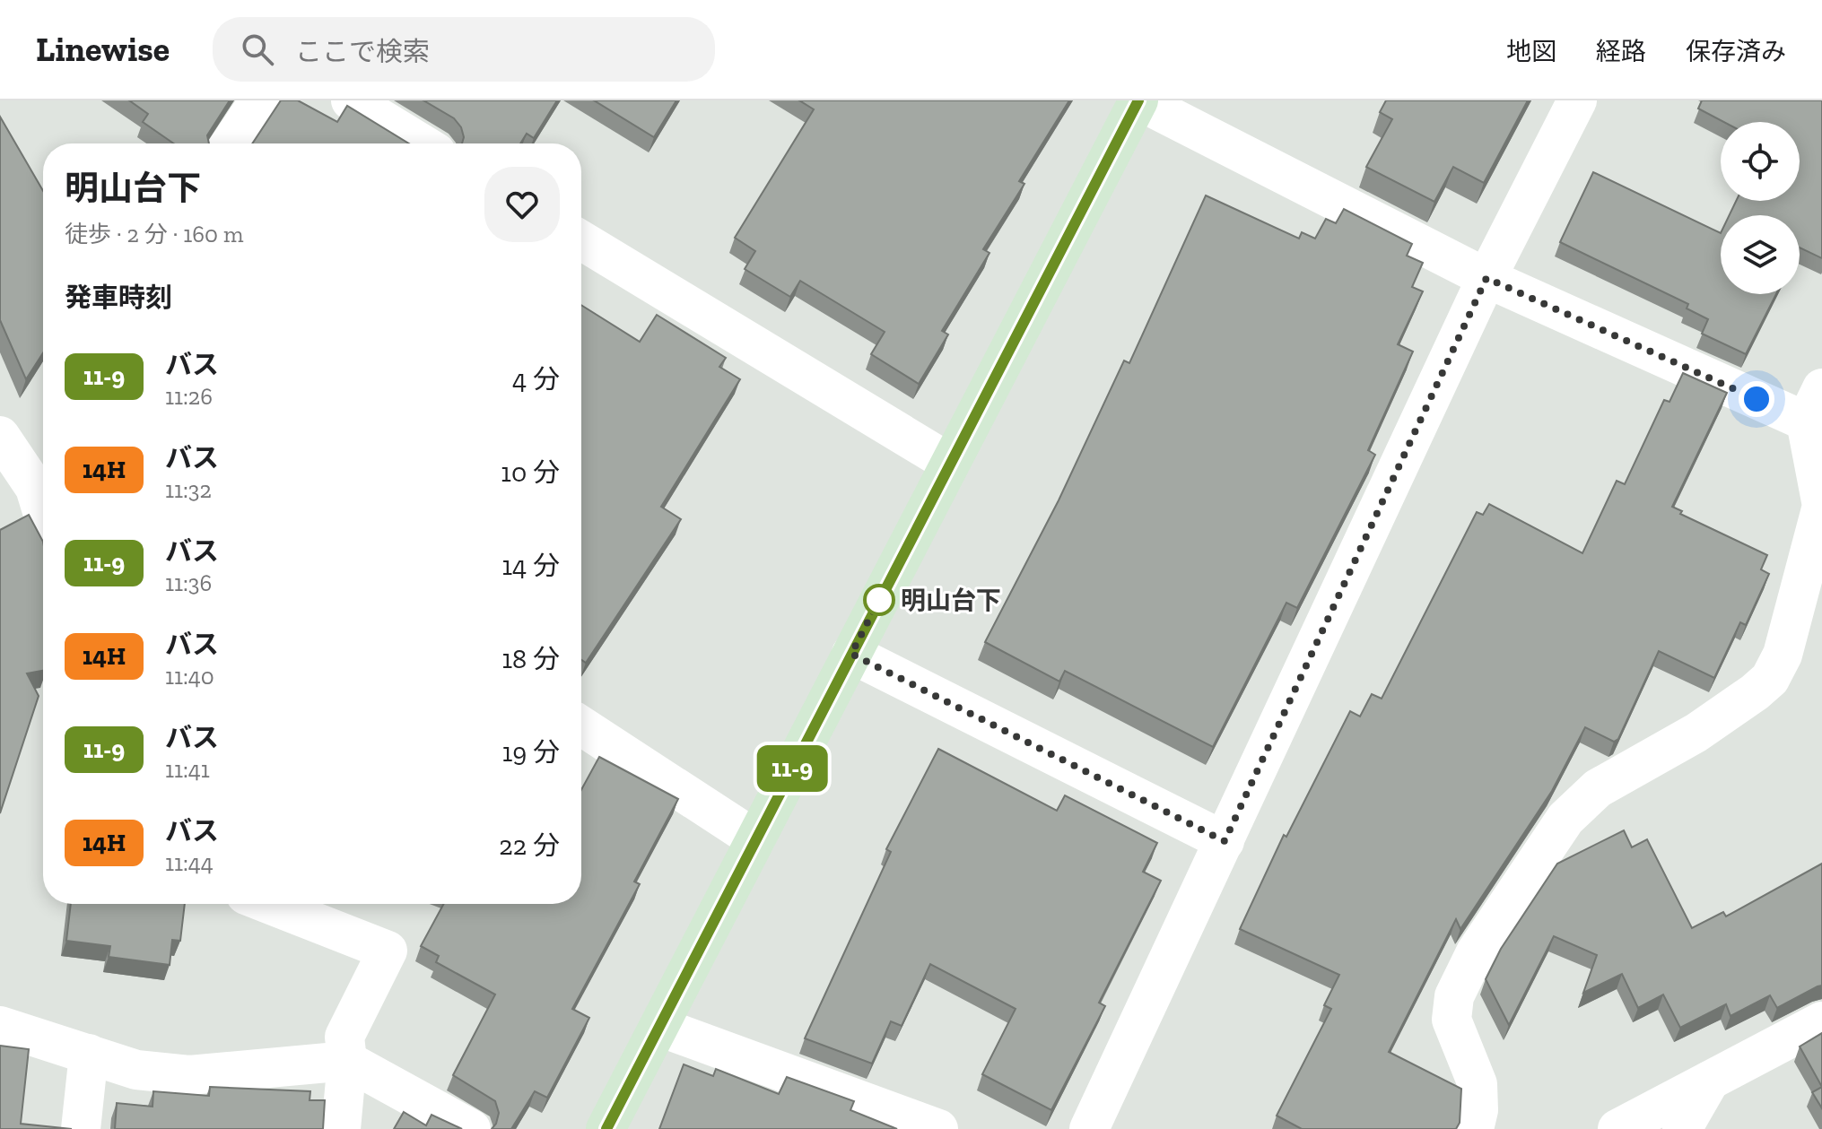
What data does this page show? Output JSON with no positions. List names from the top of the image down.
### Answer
{
  "places": ["明山台下"],
  "lines": ["bus line 11-9"],
  "page": {
    "header": "Linewise",
    "search": "ここで検索",
    "nav": ["地図", "経路", "保存済み"],
    "on_map": "11-9",
    "heading": [
      ["明山台下", "徒歩 · 2 分 · 160 m"],
      "発車時刻"
    ],
    "list": [
      {
        "mark": "11-9",
        "name": "バス",
        "note": "11:26",
        "value": "4 分"
      },
      {
        "mark": "14H",
        "name": "バス",
        "note": "11:32",
        "value": "10 分"
      },
      {
        "mark": "11-9",
        "name": "バス",
        "note": "11:36",
        "value": "14 分"
      },
      {
        "mark": "14H",
        "name": "バス",
        "note": "11:40",
        "value": "18 分"
      },
      {
        "mark": "11-9",
        "name": "バス",
        "note": "11:41",
        "value": "19 分"
      },
      {
        "mark": "14H",
        "name": "バス",
        "note": "11:44",
        "value": "22 分"
      }
    ]
  }
}
